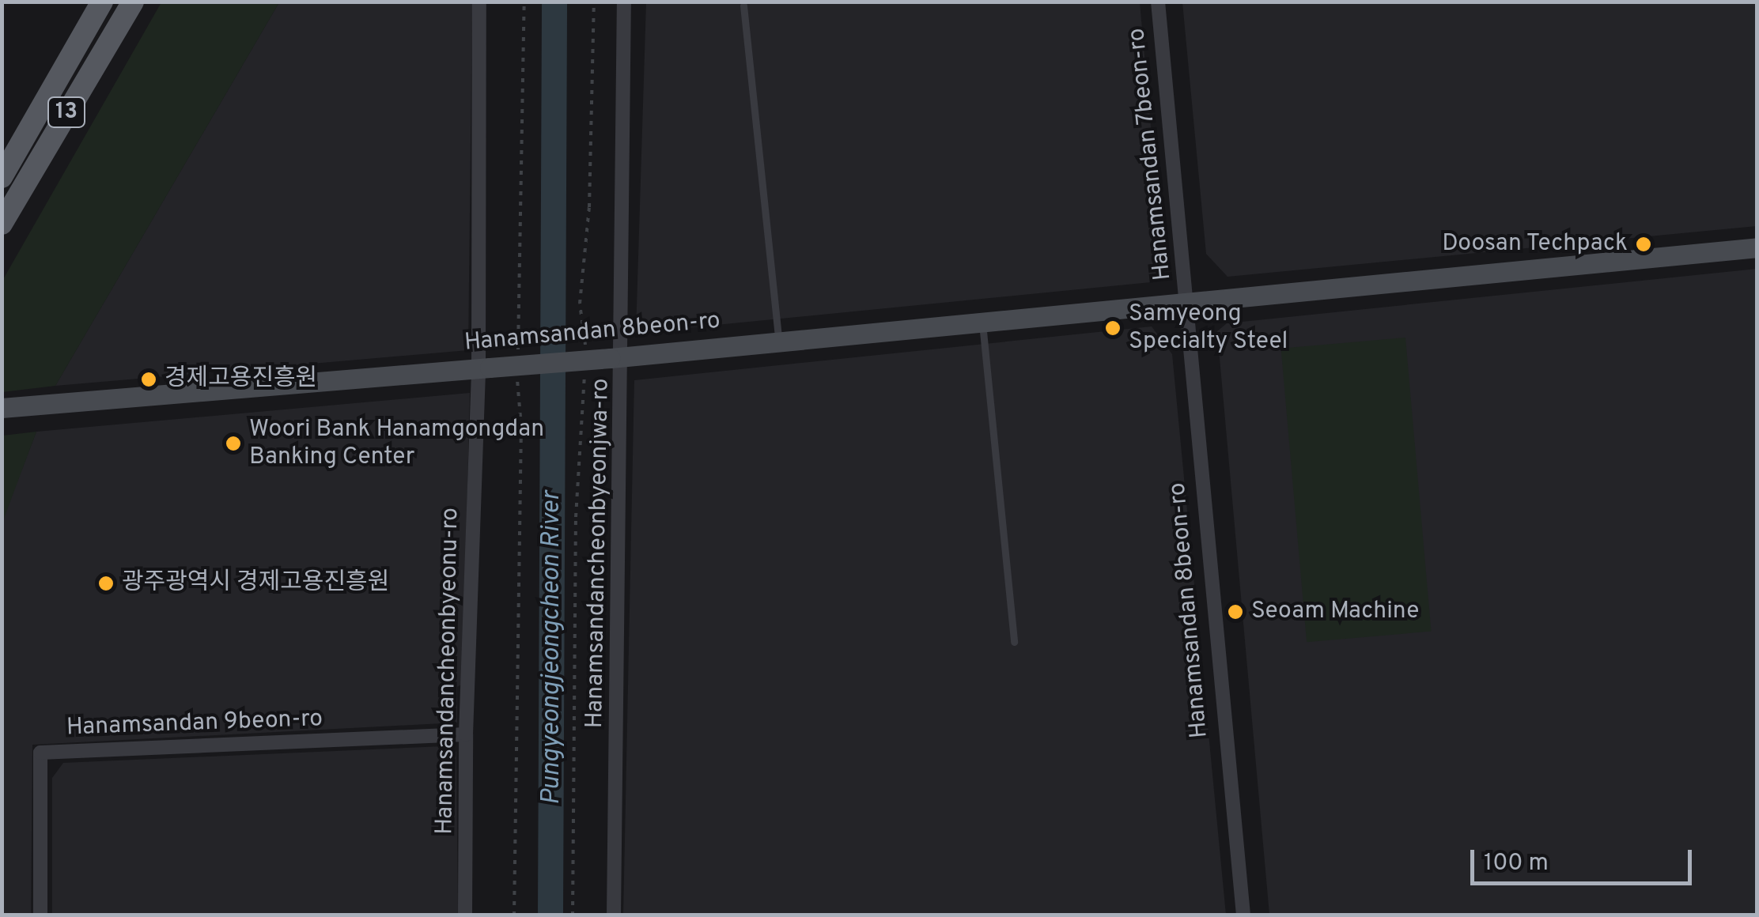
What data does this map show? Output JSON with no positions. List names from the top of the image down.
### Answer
{
  "streets": {
    "main road": ["13"],
    "street": [
      "Hanamsandan 7beon-ro",
      "Hanamsandan 8beon-ro",
      "Hanamsandancheonbyeonjwa-ro",
      "Hanamsandancheonbyeonu-ro",
      "Hanamsandan 9beon-ro"
    ]
  },
  "crossings": [
    ["Hanamsandan 7beon-ro", "Hanamsandan 8beon-ro"],
    ["Hanamsandan 8beon-ro", "Hanamsandancheonbyeonjwa-ro"],
    ["Hanamsandan 8beon-ro", "Hanamsandancheonbyeonu-ro"],
    ["Hanamsandancheonbyeonu-ro", "Hanamsandan 9beon-ro"]
  ],
  "water": ["Pungyeongjeongcheon River"],
  "places": [
    "Doosan Techpack",
    "Samyeong Specialty Steel",
    "경제고용진흥원",
    "Woori Bank Hanamgongdan Banking Center",
    "광주광역시 경제고용진흥원",
    "Seoam Machine"
  ],
  "scale_bar": "100 m"
}
